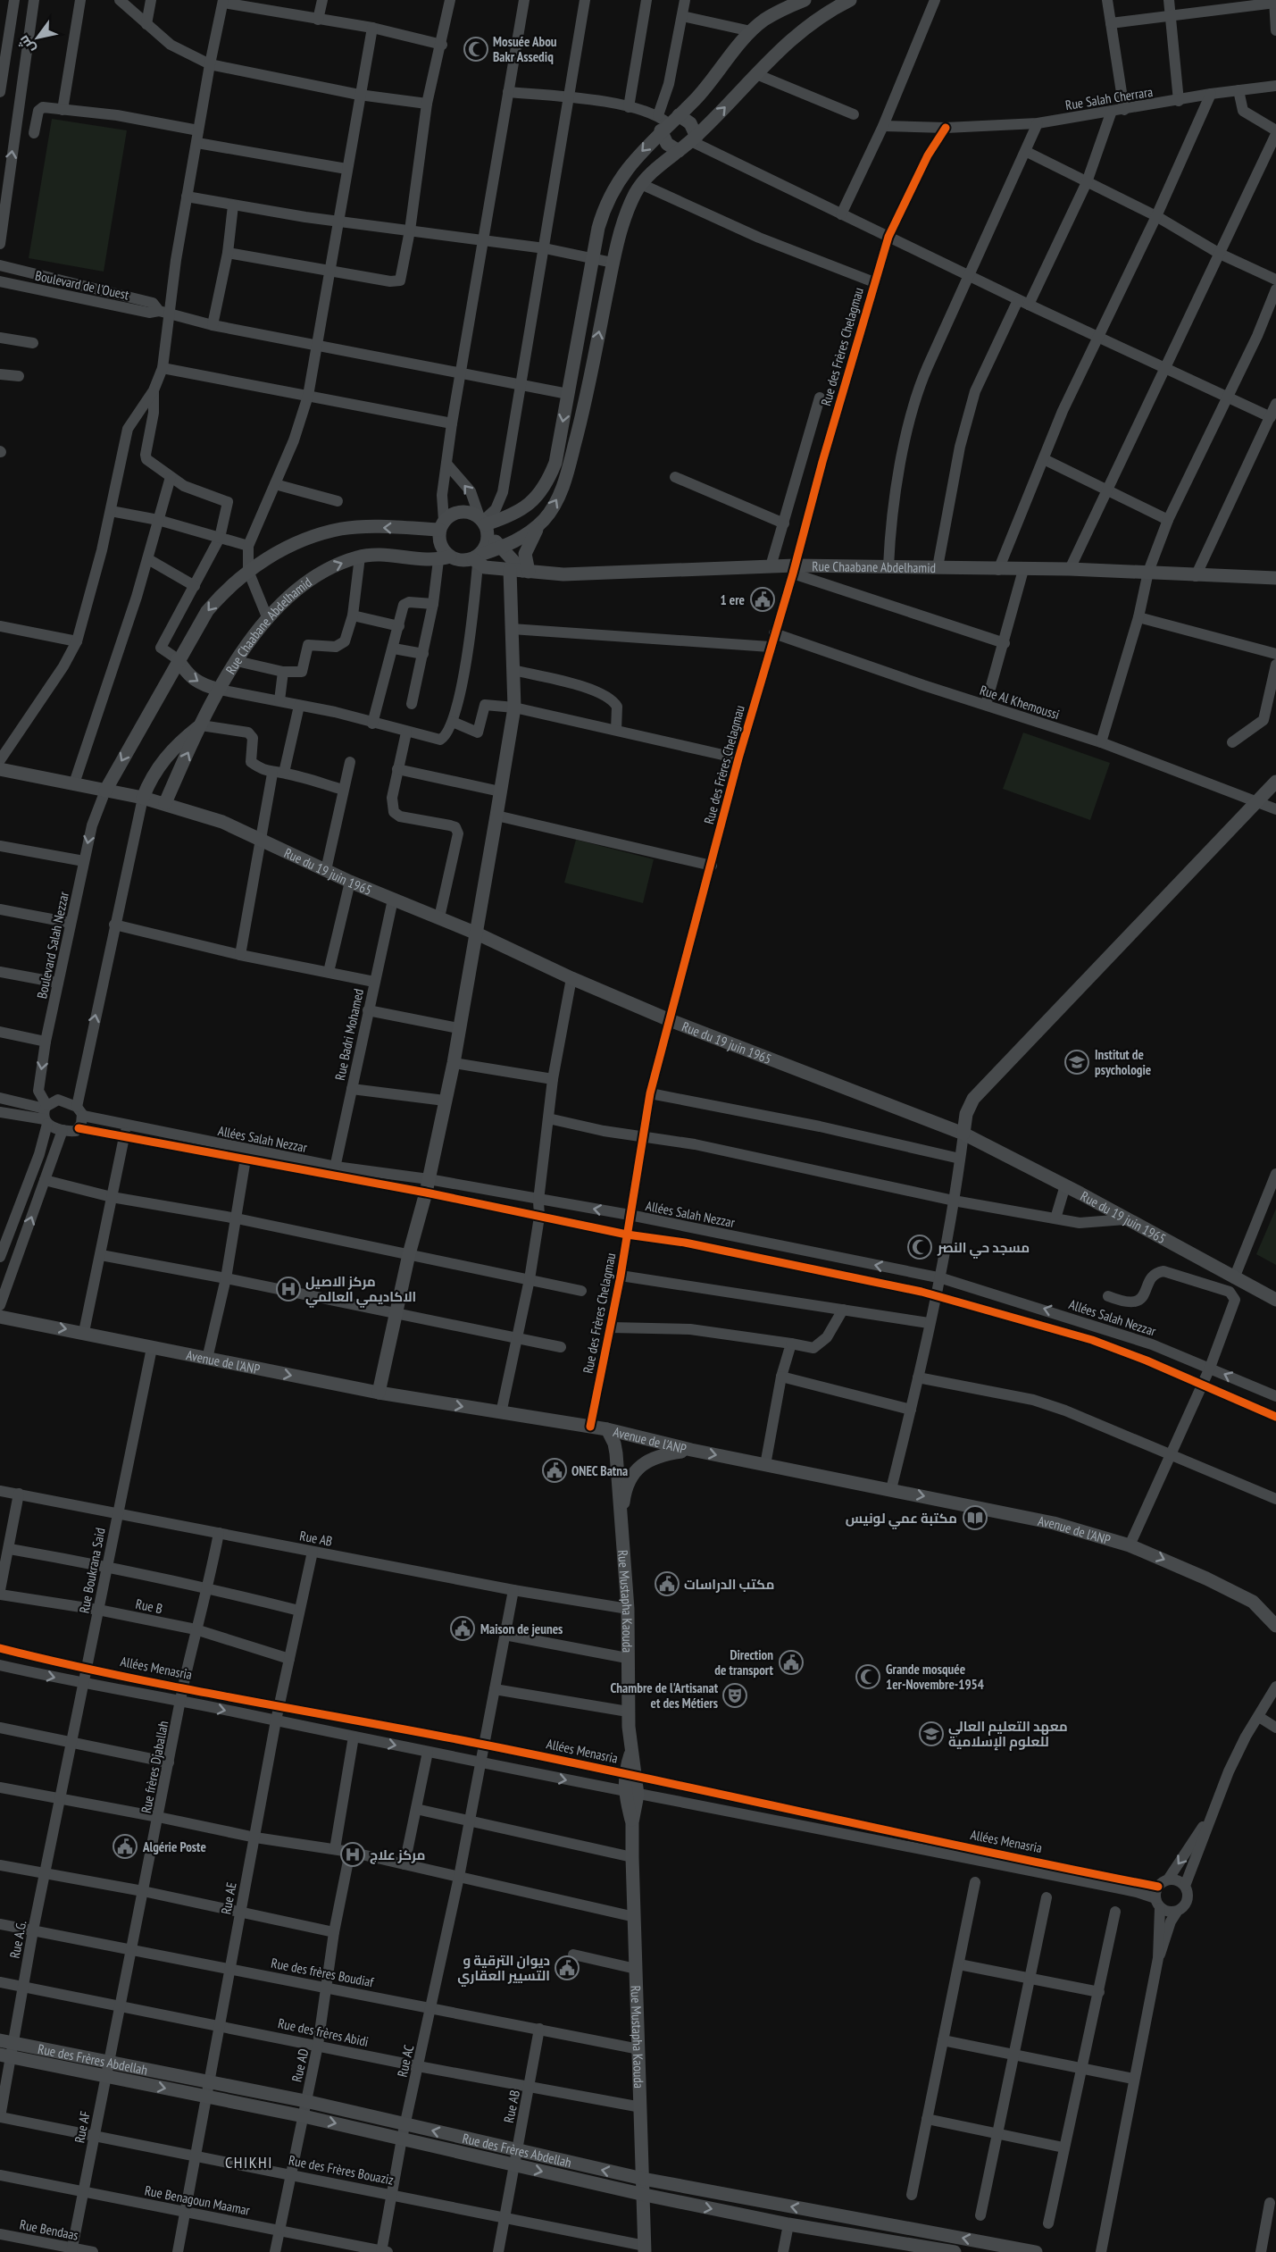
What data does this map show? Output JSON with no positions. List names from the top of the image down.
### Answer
{
  "streets": {
    "main road": [
      "Rue Chaabane Abdelhamid",
      "Rue du 19 juin 1965",
      "Avenue de l'ANP",
      "Rue Mustapha Kaouda",
      "Rue des Frères Abdellah"
    ],
    "street": [
      "Rue Salah Cherrara",
      "Boulevard de l'Ouest",
      "Rue des Frères Chelagmau",
      "Rue Al Khemoussi",
      "Boulevard Salah Nezzar",
      "Rue Badri Mohamed",
      "Allées Salah Nezzar",
      "Rue AB",
      "Rue Boukrana Said",
      "Rue B",
      "Allées Menasria",
      "Rue frères Djaballah",
      "Rue AE",
      "Rue A.G.",
      "Rue des frères Boudiaf",
      "Rue des frères Abidi",
      "Rue AC",
      "Rue AD",
      "Rue AF",
      "Rue des Frères Bouaziz",
      "Rue Benagoun Maamar",
      "Rue Bendaas"
    ]
  },
  "crossings": [
    ["Rue Salah Cherrara", "Rue des Frères Chelagmau"],
    ["Rue des Frères Chelagmau", "Rue Chaabane Abdelhamid"],
    ["Rue des Frères Chelagmau", "Rue Al Khemoussi"],
    ["Rue des Frères Chelagmau", "Rue du 19 juin 1965"],
    ["Rue des Frères Chelagmau", "Allées Salah Nezzar"],
    ["Rue des Frères Chelagmau", "Avenue de l'ANP"],
    ["Rue Chaabane Abdelhamid", "Rue du 19 juin 1965"],
    ["Rue du 19 juin 1965", "Boulevard Salah Nezzar"],
    ["Rue du 19 juin 1965", "Rue Badri Mohamed"],
    ["Boulevard Salah Nezzar", "Allées Salah Nezzar"],
    ["Rue Badri Mohamed", "Allées Salah Nezzar"],
    ["Avenue de l'ANP", "Rue Boukrana Said"],
    ["Rue AB", "Rue Boukrana Said"],
    ["Rue AB", "Rue Mustapha Kaouda"],
    ["Rue AB", "Rue frères Djaballah"],
    ["Rue AB", "Rue AE"],
    ["Rue AB", "Rue des frères Boudiaf"],
    ["Rue AB", "Rue des frères Abidi"],
    ["Rue AB", "Rue des Frères Abdellah"],
    ["Rue AB", "Rue AC"],
    ["Rue AB", "Rue des Frères Bouaziz"],
    ["Rue Boukrana Said", "Rue B"],
    ["Rue Boukrana Said", "Allées Menasria"],
    ["Rue Boukrana Said", "Rue A.G."],
    ["Rue Mustapha Kaouda", "Allées Menasria"],
    ["Rue Mustapha Kaouda", "Rue des frères Boudiaf"],
    ["Rue Mustapha Kaouda", "Rue des frères Abidi"],
    ["Rue Mustapha Kaouda", "Rue des Frères Abdellah"],
    ["Rue Mustapha Kaouda", "Rue des Frères Bouaziz"],
    ["Rue B", "Rue frères Djaballah"],
    ["Rue B", "Rue AE"],
    ["Allées Menasria", "Rue frères Djaballah"],
    ["Allées Menasria", "Rue AE"],
    ["Allées Menasria", "Rue AC"],
    ["Rue frères Djaballah", "Rue des frères Boudiaf"],
    ["Rue frères Djaballah", "Rue des frères Abidi"],
    ["Rue frères Djaballah", "Rue AF"],
    ["Rue AE", "Rue des frères Boudiaf"],
    ["Rue AE", "Rue des frères Abidi"],
    ["Rue AE", "Rue des Frères Abdellah"],
    ["Rue AE", "Rue des Frères Bouaziz"],
    ["Rue AE", "Rue Benagoun Maamar"],
    ["Rue A.G.", "Rue des frères Boudiaf"],
    ["Rue A.G.", "Rue des frères Abidi"],
    ["Rue A.G.", "Rue des Frères Abdellah"],
    ["Rue A.G.", "Rue des Frères Bouaziz"],
    ["Rue des frères Boudiaf", "Rue AC"],
    ["Rue des frères Boudiaf", "Rue AD"],
    ["Rue des frères Abidi", "Rue AC"],
    ["Rue des frères Abidi", "Rue AD"],
    ["Rue des frères Abidi", "Rue AF"],
    ["Rue des Frères Abdellah", "Rue AC"],
    ["Rue des Frères Abdellah", "Rue AD"],
    ["Rue des Frères Abdellah", "Rue AF"],
    ["Rue AC", "Rue des Frères Bouaziz"],
    ["Rue AC", "Rue Benagoun Maamar"],
    ["Rue AD", "Rue des Frères Bouaziz"],
    ["Rue AD", "Rue Benagoun Maamar"],
    ["Rue AF", "Rue des Frères Bouaziz"],
    ["Rue AF", "Rue Benagoun Maamar"],
    ["Rue AF", "Rue Bendaas"]
  ],
  "one_way": ["Avenue de l'ANP"],
  "districts": ["CHIKHI"],
  "places": {
    "mosque": ["Mosuée Abou Bakr Assediq", "مسجد حي النصر", "Grande mosquée 1er-Novembre-1954"],
    "public building": [
      "1 ere",
      "ONEC Batna",
      "مكتب الدراسات",
      "Maison de jeunes",
      "Direction de transport",
      "Algérie Poste",
      "ديوان الترقية و التسيير العقاري"
    ],
    "school or university": ["Institut de psychologie", "معهد التعليم العالي للعلوم الإسلامية"],
    "hospital": ["مركز الاصيل الاكاديمي العالمي", "مركز علاج"],
    "library": ["مكتبة عمي لونيس"],
    "theatre": ["Chambre de l'Artisanat et des Métiers"]
  },
  "north": "bottom left"
}
